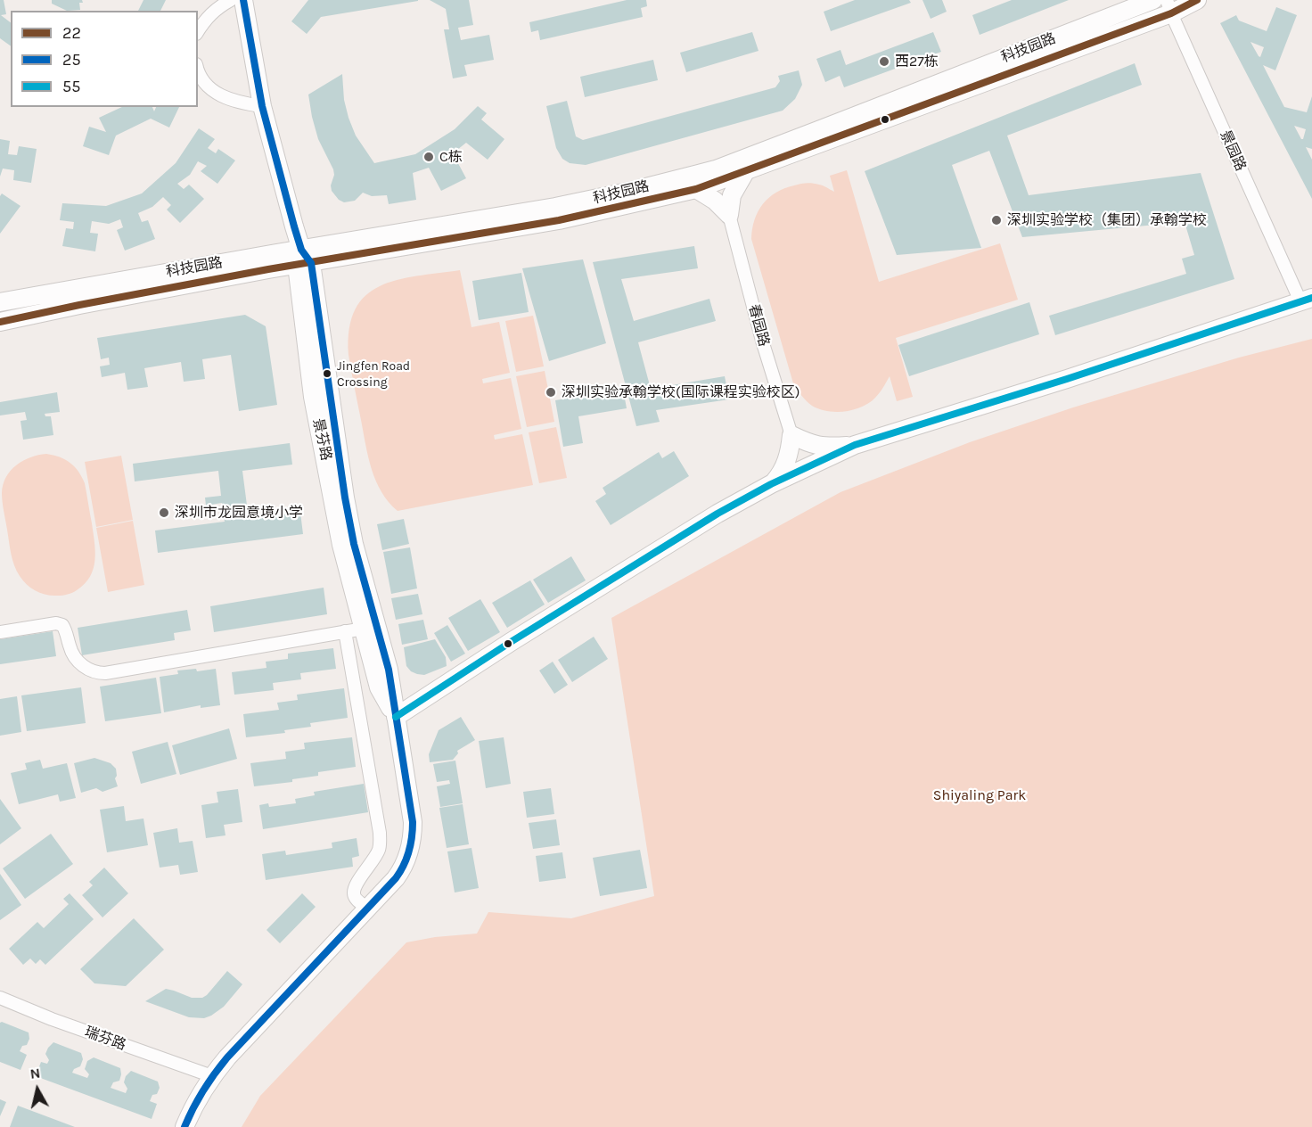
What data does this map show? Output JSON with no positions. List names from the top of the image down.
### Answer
{
  "streets": {
    "street": [
      "科技园路",
      "景园路",
      "春园路",
      "景芬路",
      "瑞芬路"
    ]
  },
  "crossings": [
    ["科技园路", "景园路"],
    ["科技园路", "春园路"],
    ["科技园路", "景芬路"],
    ["景芬路", "瑞芬路"]
  ],
  "parks": ["Shiyaling Park"],
  "places": [
    "西27栋",
    "C栋",
    "深圳实验学校（集团）承翰学校",
    "Jingfen Road Crossing",
    "深圳实验承翰学校(国际课程实验校区)",
    "深圳市龙园意境小学"
  ],
  "lines": ["transit line 22", "transit line 25", "transit line 55"],
  "legend": ["22", "25", "55"],
  "north": "top"
}
